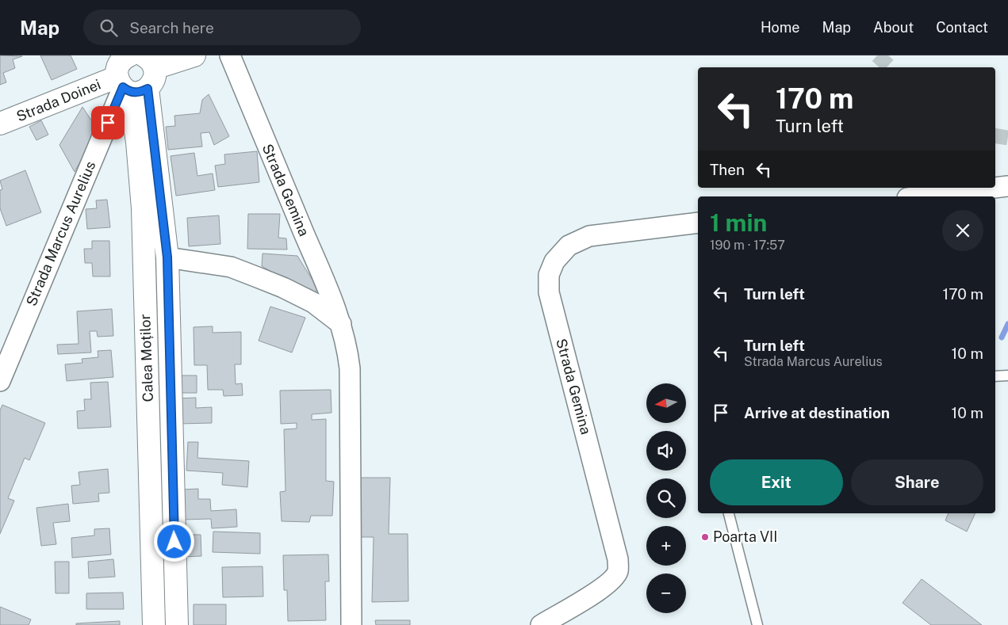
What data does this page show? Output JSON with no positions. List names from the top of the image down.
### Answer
{
  "streets": {
    "main road": ["Strada Doinei", "Calea Moților"],
    "street": ["Strada Gemina", "Strada Marcus Aurelius"]
  },
  "crossings": [
    ["Strada Doinei", "Strada Marcus Aurelius"],
    ["Strada Doinei", "Calea Moților"],
    ["Strada Marcus Aurelius", "Calea Moților"]
  ],
  "places": ["Poarta VII"],
  "north": "left",
  "page": {
    "header": "Map",
    "search": "Search here",
    "nav": [
      "Home",
      "Map",
      "About",
      "Contact"
    ],
    "turn": ["170 m", "Turn left"],
    "then": "Then",
    "heading": ["1 min", "190 m · 17:57"],
    "list": [
      {
        "name": "Turn left",
        "value": "170 m"
      },
      {
        "name": "Turn left",
        "note": "Strada Marcus Aurelius",
        "value": "10 m"
      },
      {
        "name": "Arrive at destination",
        "value": "10 m"
      }
    ],
    "map_buttons": ["+", "−"],
    "buttons": ["Exit", "Share"]
  }
}
